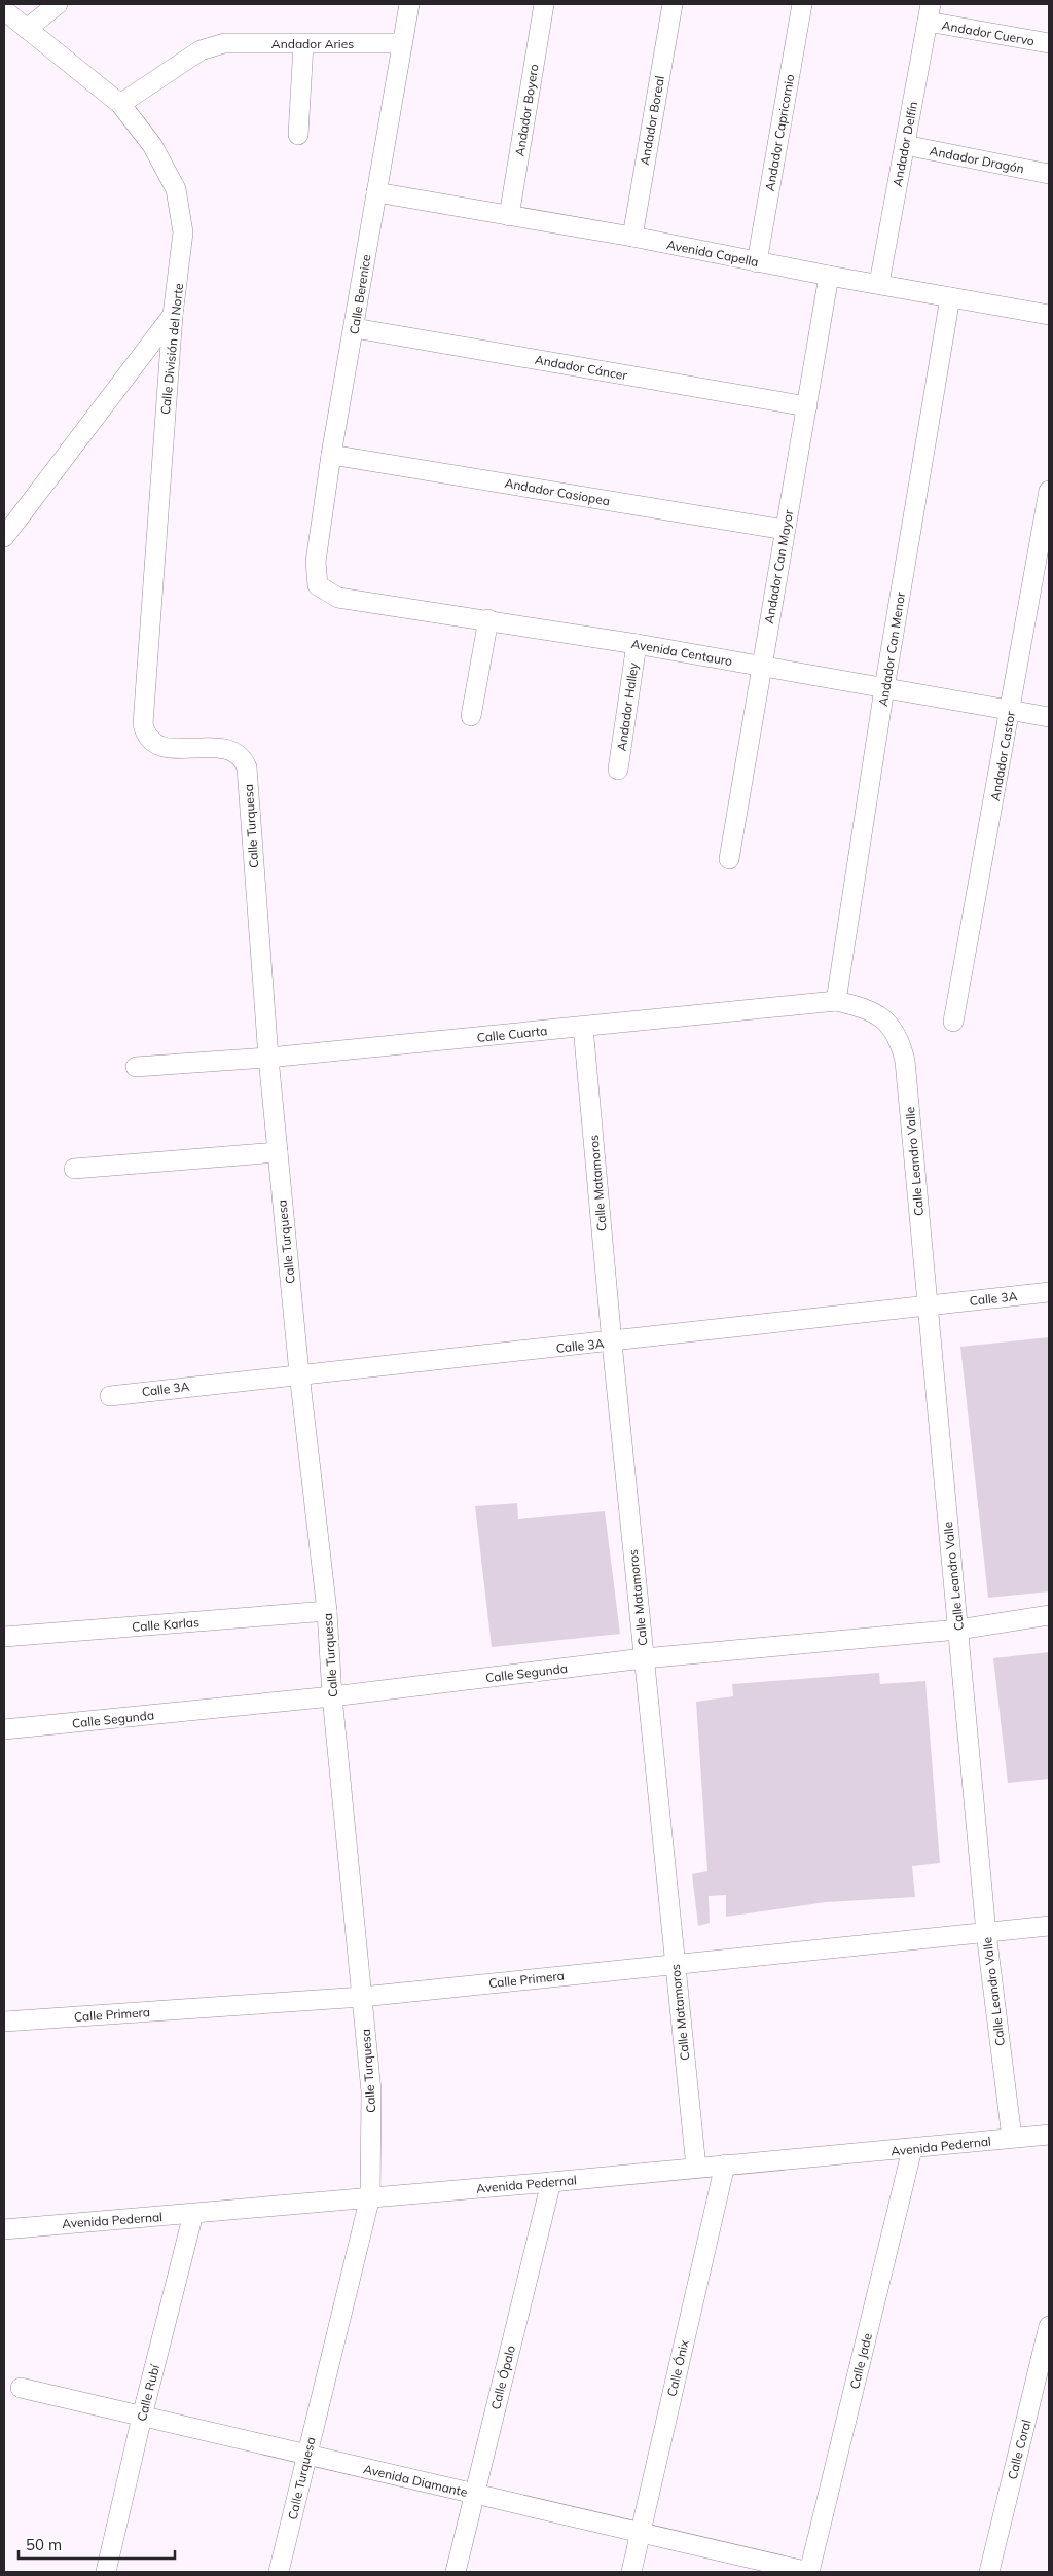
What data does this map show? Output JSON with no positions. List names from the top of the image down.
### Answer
{
  "streets": {
    "street": [
      "Andador Cuervo",
      "Andador Aries",
      "Andador Boyero",
      "Andador Boreal",
      "Andador Capricornio",
      "Andador Delfín",
      "Andador Dragón",
      "Avenida Capella",
      "Calle Berenice",
      "Calle División del Norte",
      "Andador Cáncer",
      "Andador Casiopea",
      "Andador Can Mayor",
      "Andador Can Menor",
      "Avenida Centauro",
      "Andador Halley",
      "Andador Castor",
      "Calle Turquesa",
      "Calle Cuarta",
      "Calle Leandro Valle",
      "Calle Matamoros",
      "Calle 3A",
      "Calle Karlas",
      "Calle Segunda",
      "Calle Primera",
      "Avenida Pedernal",
      "Calle Jade",
      "Calle Ónix",
      "Calle Ópalo",
      "Calle Rubí",
      "Calle Coral",
      "Avenida Diamante"
    ]
  },
  "crossings": [
    ["Andador Cuervo", "Andador Delfín"],
    ["Andador Aries", "Calle Berenice"],
    ["Andador Aries", "Calle División del Norte"],
    ["Andador Boyero", "Avenida Capella"],
    ["Andador Boreal", "Avenida Capella"],
    ["Andador Capricornio", "Avenida Capella"],
    ["Andador Delfín", "Andador Dragón"],
    ["Andador Delfín", "Avenida Capella"],
    ["Avenida Capella", "Calle Berenice"],
    ["Avenida Capella", "Andador Can Mayor"],
    ["Avenida Capella", "Andador Can Menor"],
    ["Calle Berenice", "Andador Cáncer"],
    ["Calle Berenice", "Andador Casiopea"],
    ["Calle Berenice", "Avenida Centauro"],
    ["Calle División del Norte", "Calle Turquesa"],
    ["Andador Cáncer", "Andador Can Mayor"],
    ["Andador Casiopea", "Andador Can Mayor"],
    ["Andador Can Mayor", "Avenida Centauro"],
    ["Andador Can Menor", "Avenida Centauro"],
    ["Andador Can Menor", "Calle Cuarta"],
    ["Avenida Centauro", "Andador Halley"],
    ["Avenida Centauro", "Andador Castor"],
    ["Calle Turquesa", "Calle Cuarta"],
    ["Calle Turquesa", "Calle 3A"],
    ["Calle Turquesa", "Calle Karlas"],
    ["Calle Turquesa", "Calle Segunda"],
    ["Calle Turquesa", "Calle Primera"],
    ["Calle Turquesa", "Avenida Pedernal"],
    ["Calle Turquesa", "Avenida Diamante"],
    ["Calle Cuarta", "Calle Leandro Valle"],
    ["Calle Cuarta", "Calle Matamoros"],
    ["Calle Leandro Valle", "Calle 3A"],
    ["Calle Leandro Valle", "Calle Segunda"],
    ["Calle Leandro Valle", "Calle Primera"],
    ["Calle Leandro Valle", "Avenida Pedernal"],
    ["Calle Matamoros", "Calle 3A"],
    ["Calle Matamoros", "Calle Segunda"],
    ["Calle Matamoros", "Calle Primera"],
    ["Calle Matamoros", "Avenida Pedernal"],
    ["Avenida Pedernal", "Calle Jade"],
    ["Avenida Pedernal", "Calle Ónix"],
    ["Avenida Pedernal", "Calle Ópalo"],
    ["Avenida Pedernal", "Calle Rubí"],
    ["Calle Jade", "Avenida Diamante"],
    ["Calle Ónix", "Avenida Diamante"],
    ["Calle Ópalo", "Avenida Diamante"],
    ["Calle Rubí", "Avenida Diamante"]
  ],
  "scale_bar": "50 m"
}
